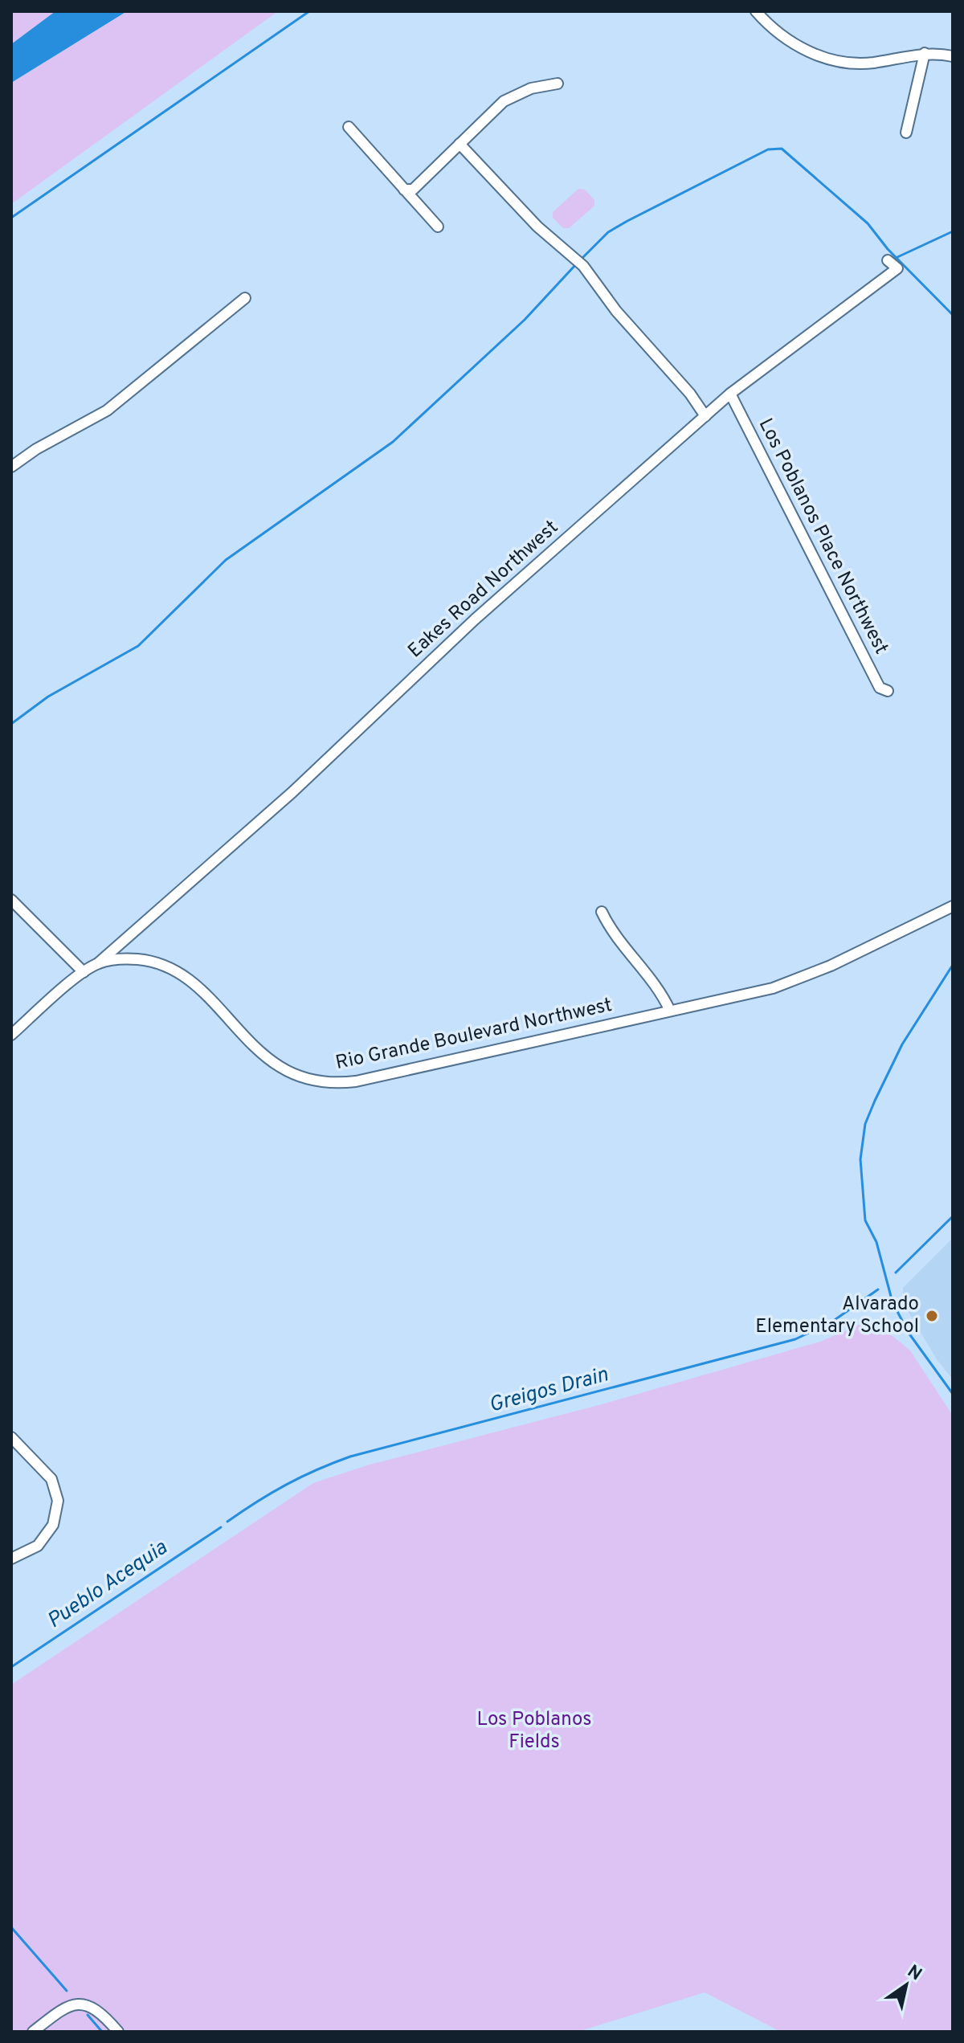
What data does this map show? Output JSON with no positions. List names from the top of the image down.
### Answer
{
  "streets": {
    "street": ["Los Poblanos Place Northwest", "Eakes Road Northwest", "Rio Grande Boulevard Northwest"]
  },
  "crossings": [
    ["Los Poblanos Place Northwest", "Eakes Road Northwest"],
    ["Eakes Road Northwest", "Rio Grande Boulevard Northwest"]
  ],
  "water": ["Greigos Drain", "Pueblo Acequia"],
  "parks": ["Los Poblanos Fields"],
  "places": ["Alvarado Elementary School"],
  "north": "top right"
}
